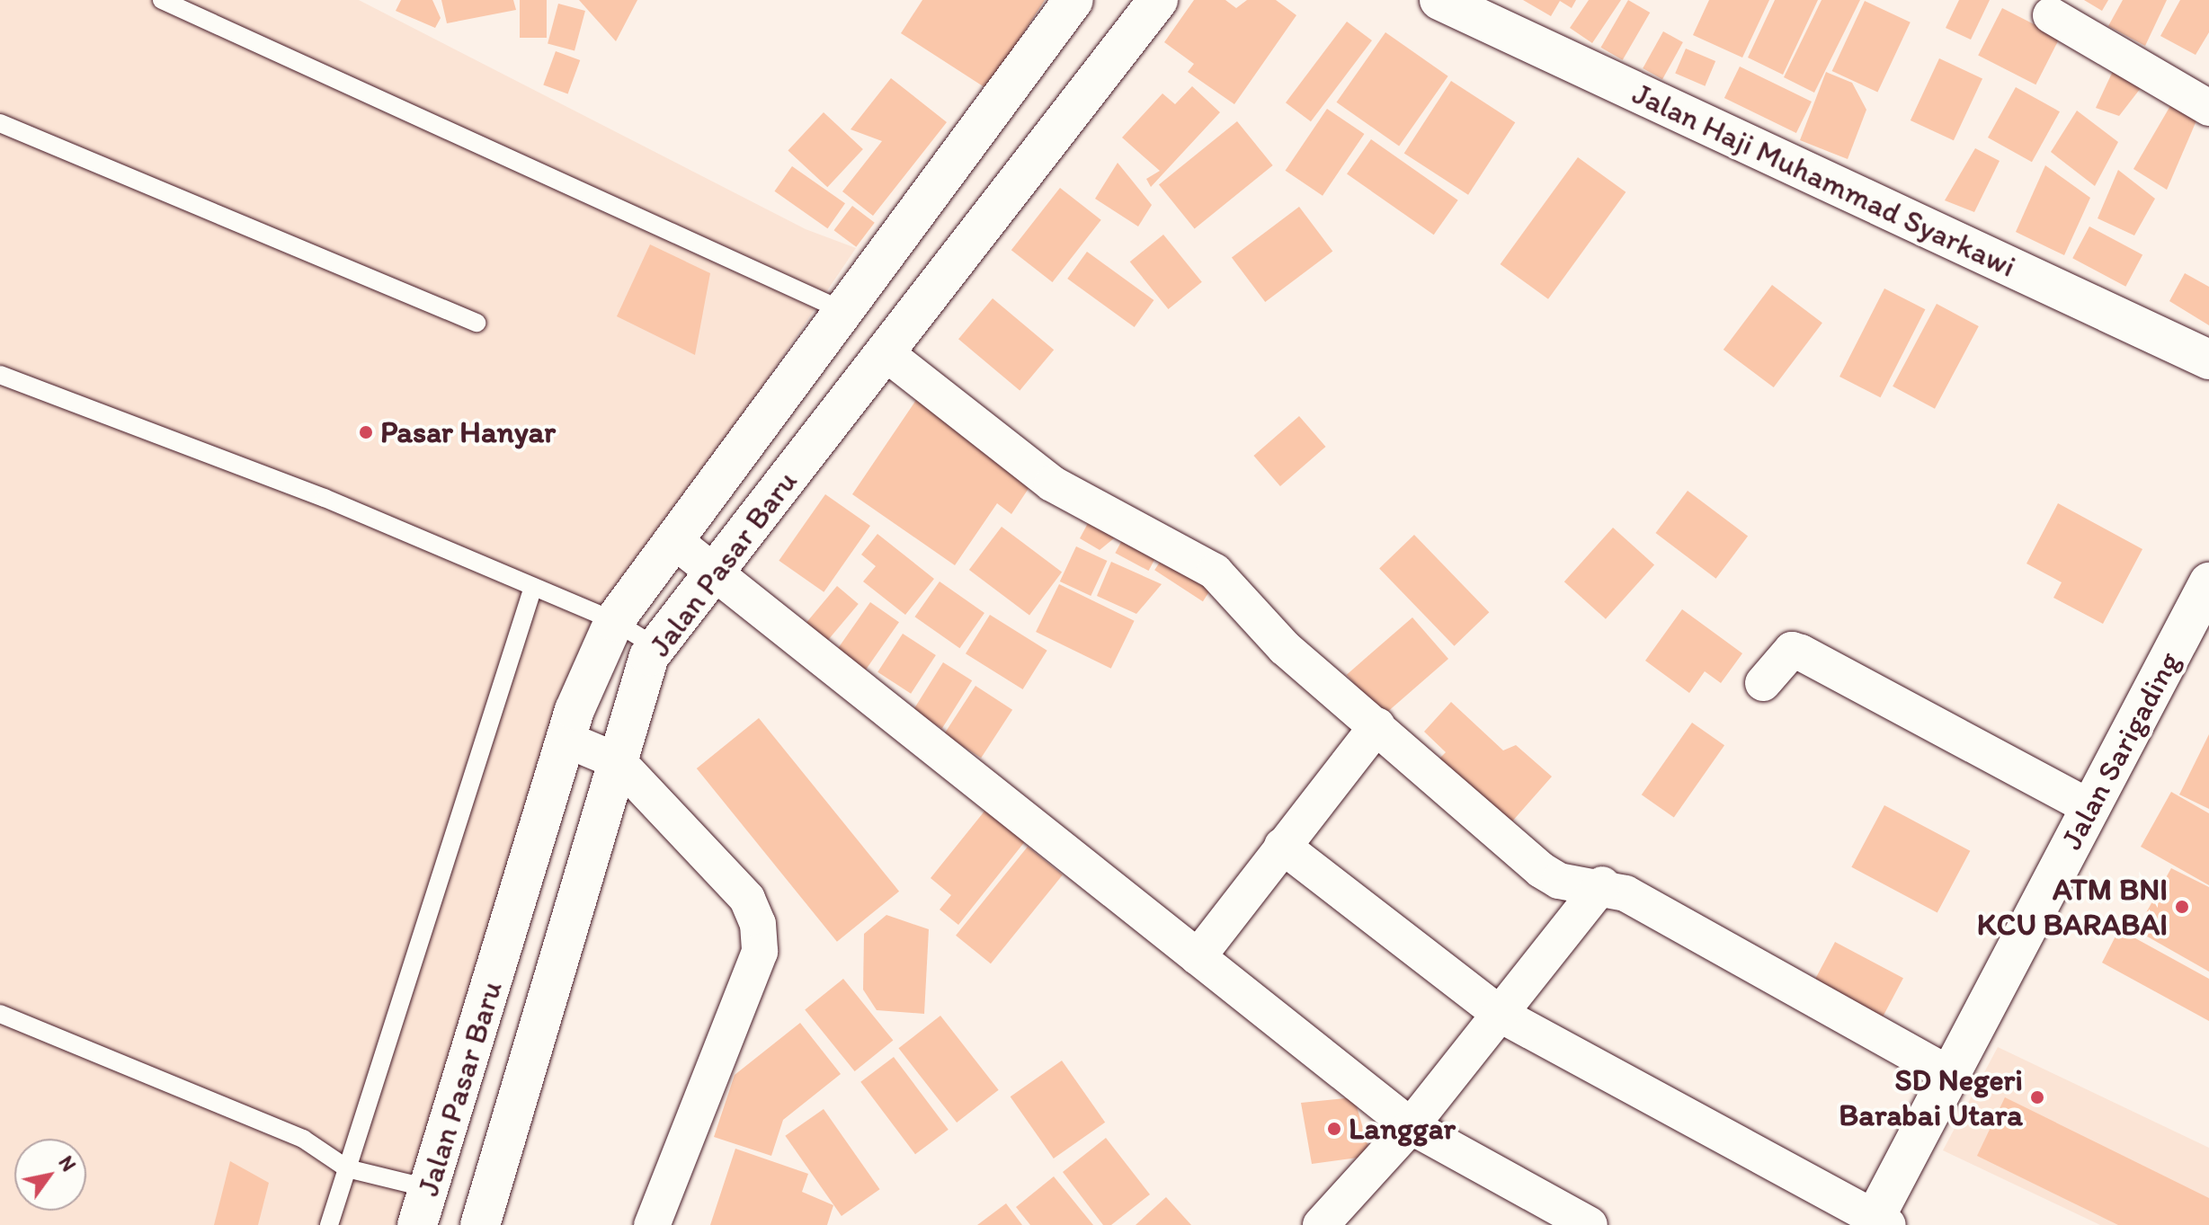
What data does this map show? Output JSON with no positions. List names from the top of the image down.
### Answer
{
  "streets": {
    "street": ["Jalan Haji Muhammad Syarkawi", "Jalan Pasar Baru", "Jalan Sarigading"]
  },
  "places": [
    "Pasar Hanyar",
    "ATM BNI KCU BARABAI",
    "SD Negeri Barabai Utara",
    "Langgar"
  ],
  "north": "top right"
}
